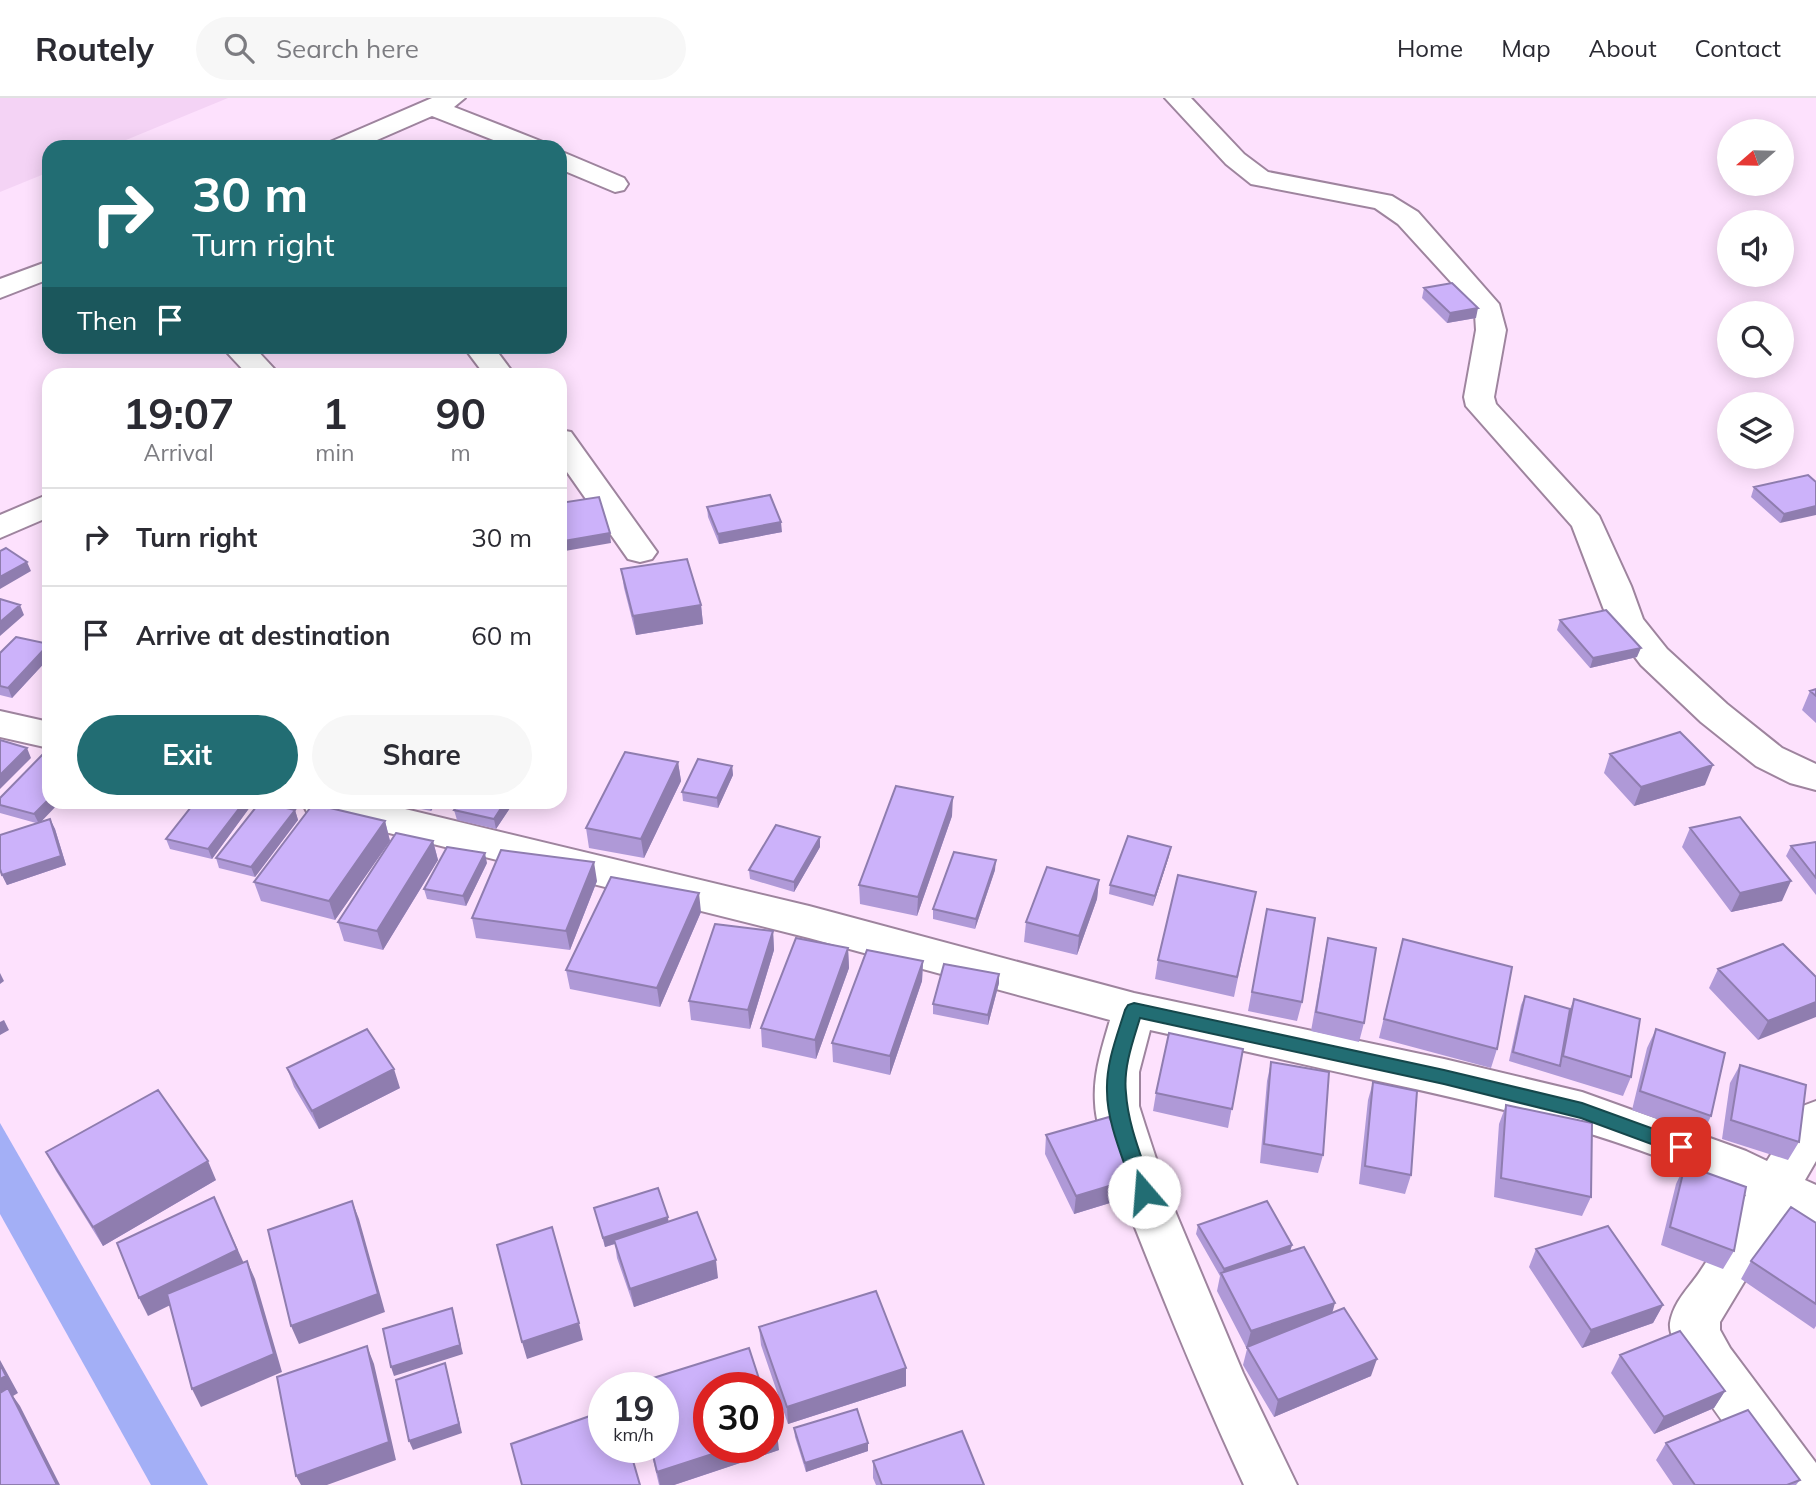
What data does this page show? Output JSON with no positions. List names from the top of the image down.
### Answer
{
  "north": "left",
  "page": {
    "header": "Routely",
    "search": "Search here",
    "nav": [
      "Home",
      "Map",
      "About",
      "Contact"
    ],
    "turn": ["30 m", "Turn right"],
    "then": "Then",
    "eta": [
      "19:07",
      "Arrival",
      "1",
      "min",
      "90",
      "m"
    ],
    "list": [
      {
        "name": "Turn right",
        "value": "30 m"
      },
      {
        "name": "Arrive at destination",
        "value": "60 m"
      }
    ],
    "buttons": ["Exit", "Share"],
    "speed": "19 km/h",
    "limit": "30"
  }
}
